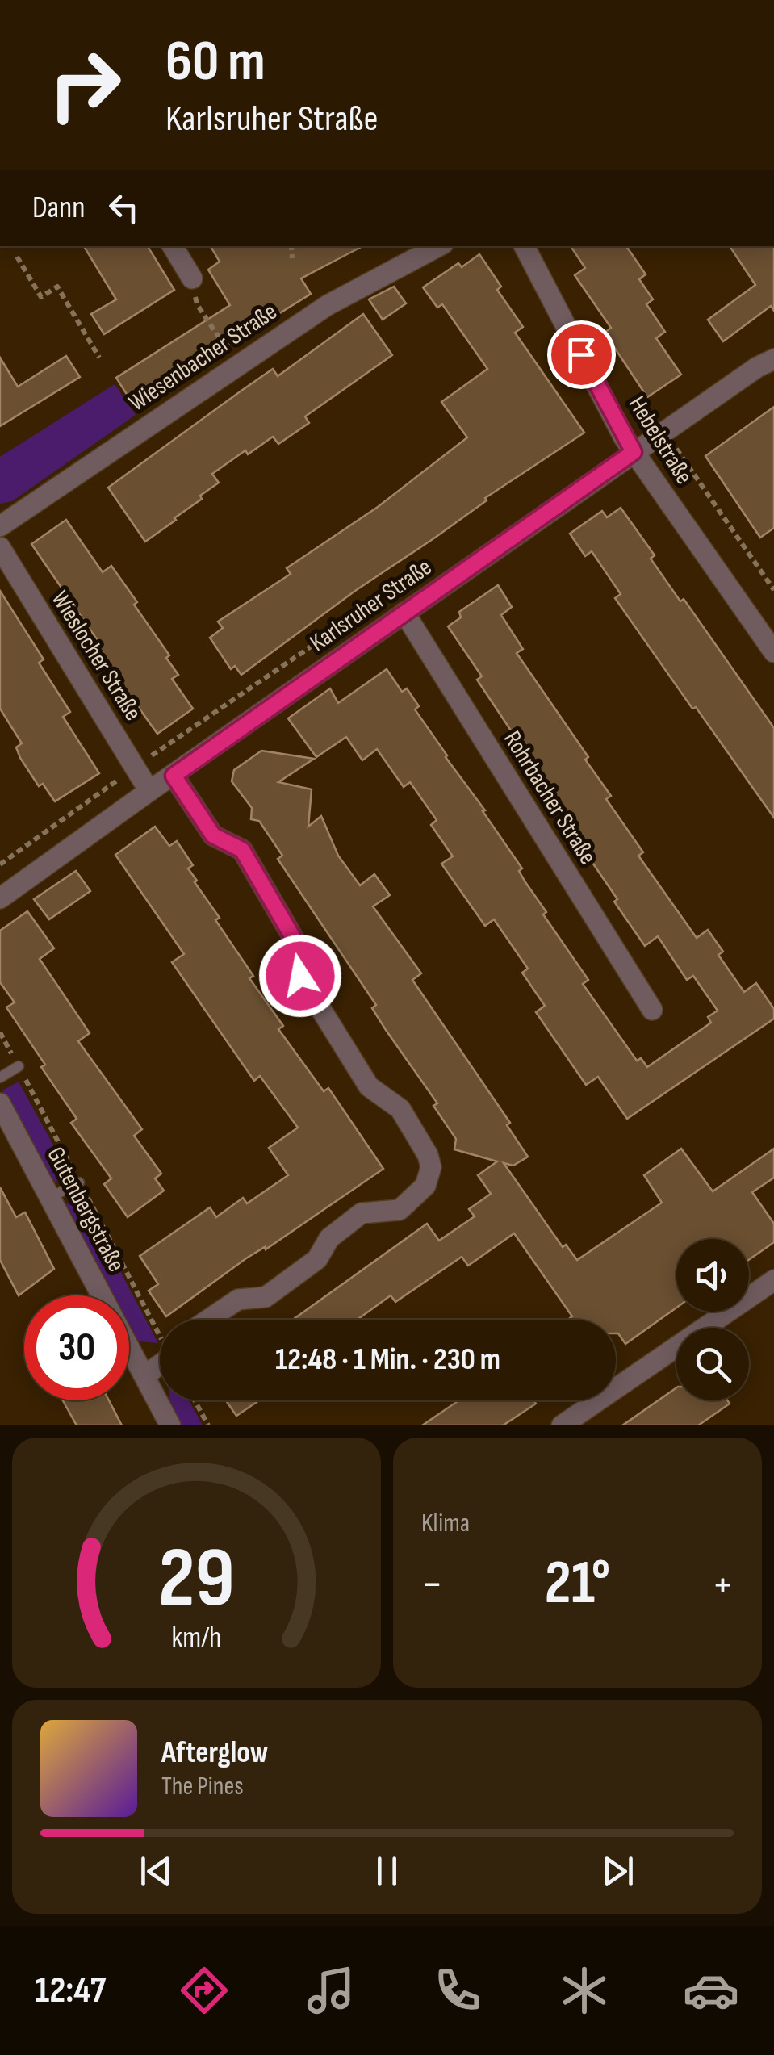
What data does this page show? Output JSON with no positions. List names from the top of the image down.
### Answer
{
  "streets": {
    "street": [
      "Wiesenbacher Straße",
      "Hebelstraße",
      "Karlsruher Straße",
      "Wieslocher Straße",
      "Rohrbacher Straße",
      "Gutenbergstraße"
    ]
  },
  "crossings": [
    ["Hebelstraße", "Karlsruher Straße"],
    ["Karlsruher Straße", "Wieslocher Straße"],
    ["Karlsruher Straße", "Rohrbacher Straße"]
  ],
  "page": {
    "turn": ["60 m", "Karlsruher Straße"],
    "then": "Dann",
    "limit": "30",
    "trip": "12:48 · 1 Min. · 230 m",
    "tile": "Klima",
    "heat": ["−", "21°", "+"],
    "song": ["Afterglow", "The Pines"],
    "tabs": "12:47",
    "gauge": ["29", "km/h"]
  }
}
